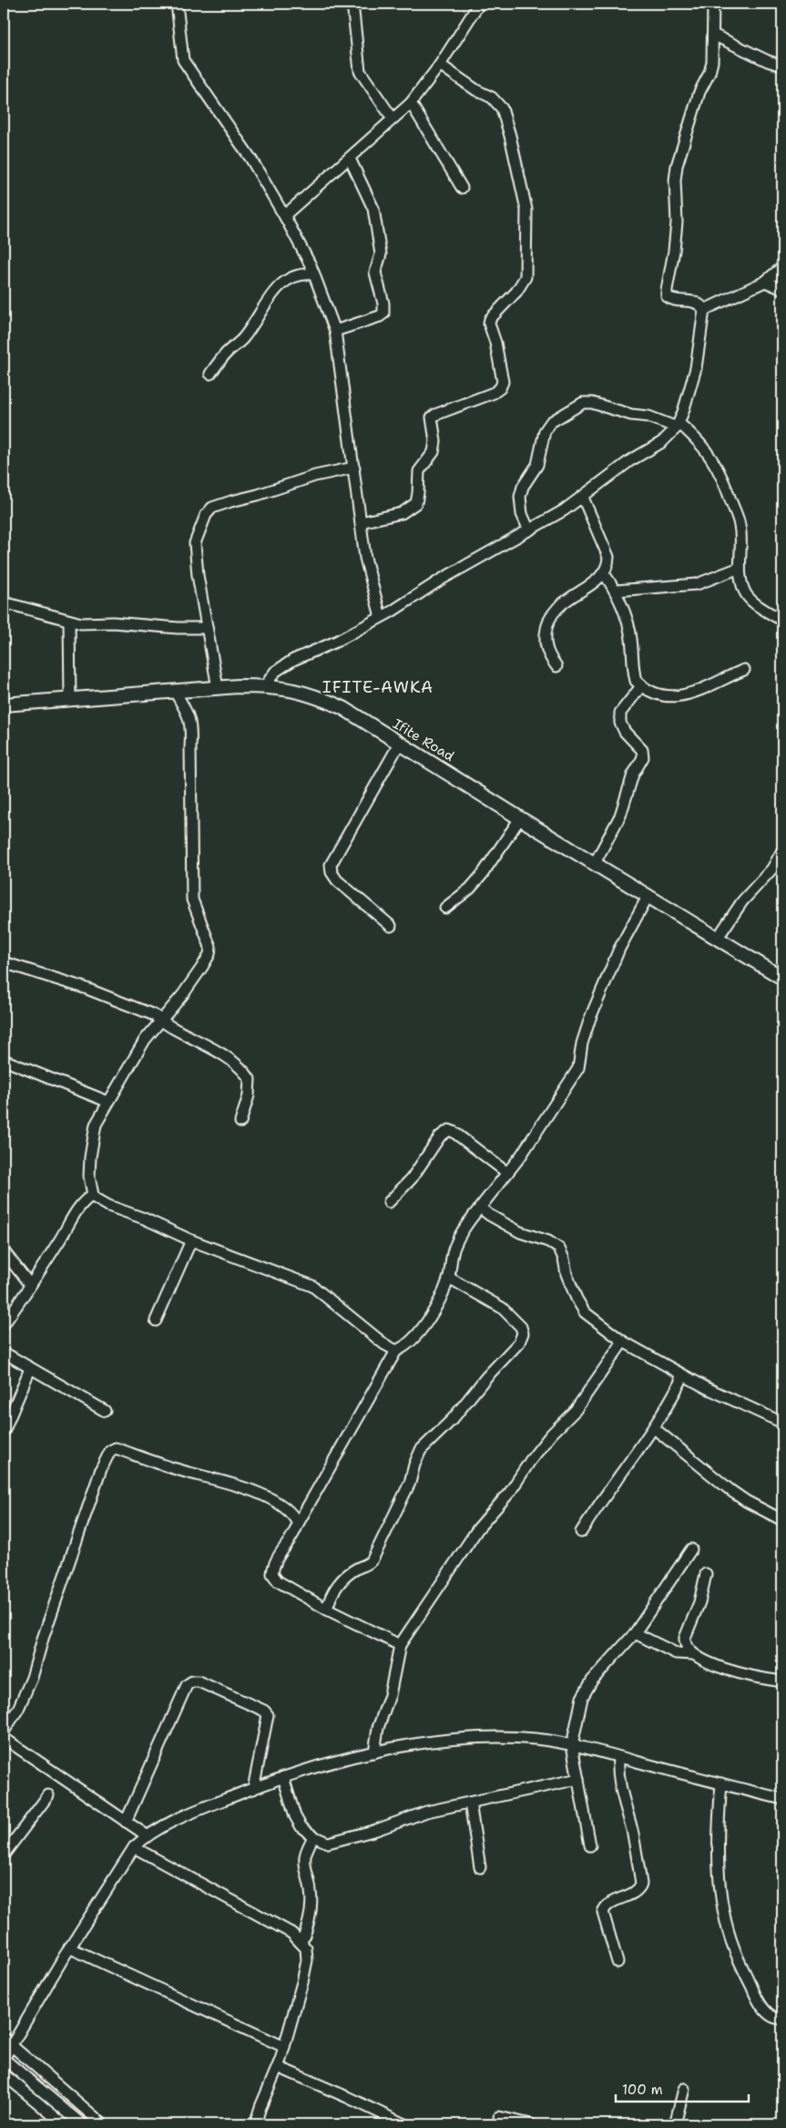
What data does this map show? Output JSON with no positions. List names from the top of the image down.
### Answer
{
  "streets": {
    "street": ["Ifite Road"]
  },
  "districts": ["IFITE-AWKA"],
  "scale_bar": "100 m"
}
